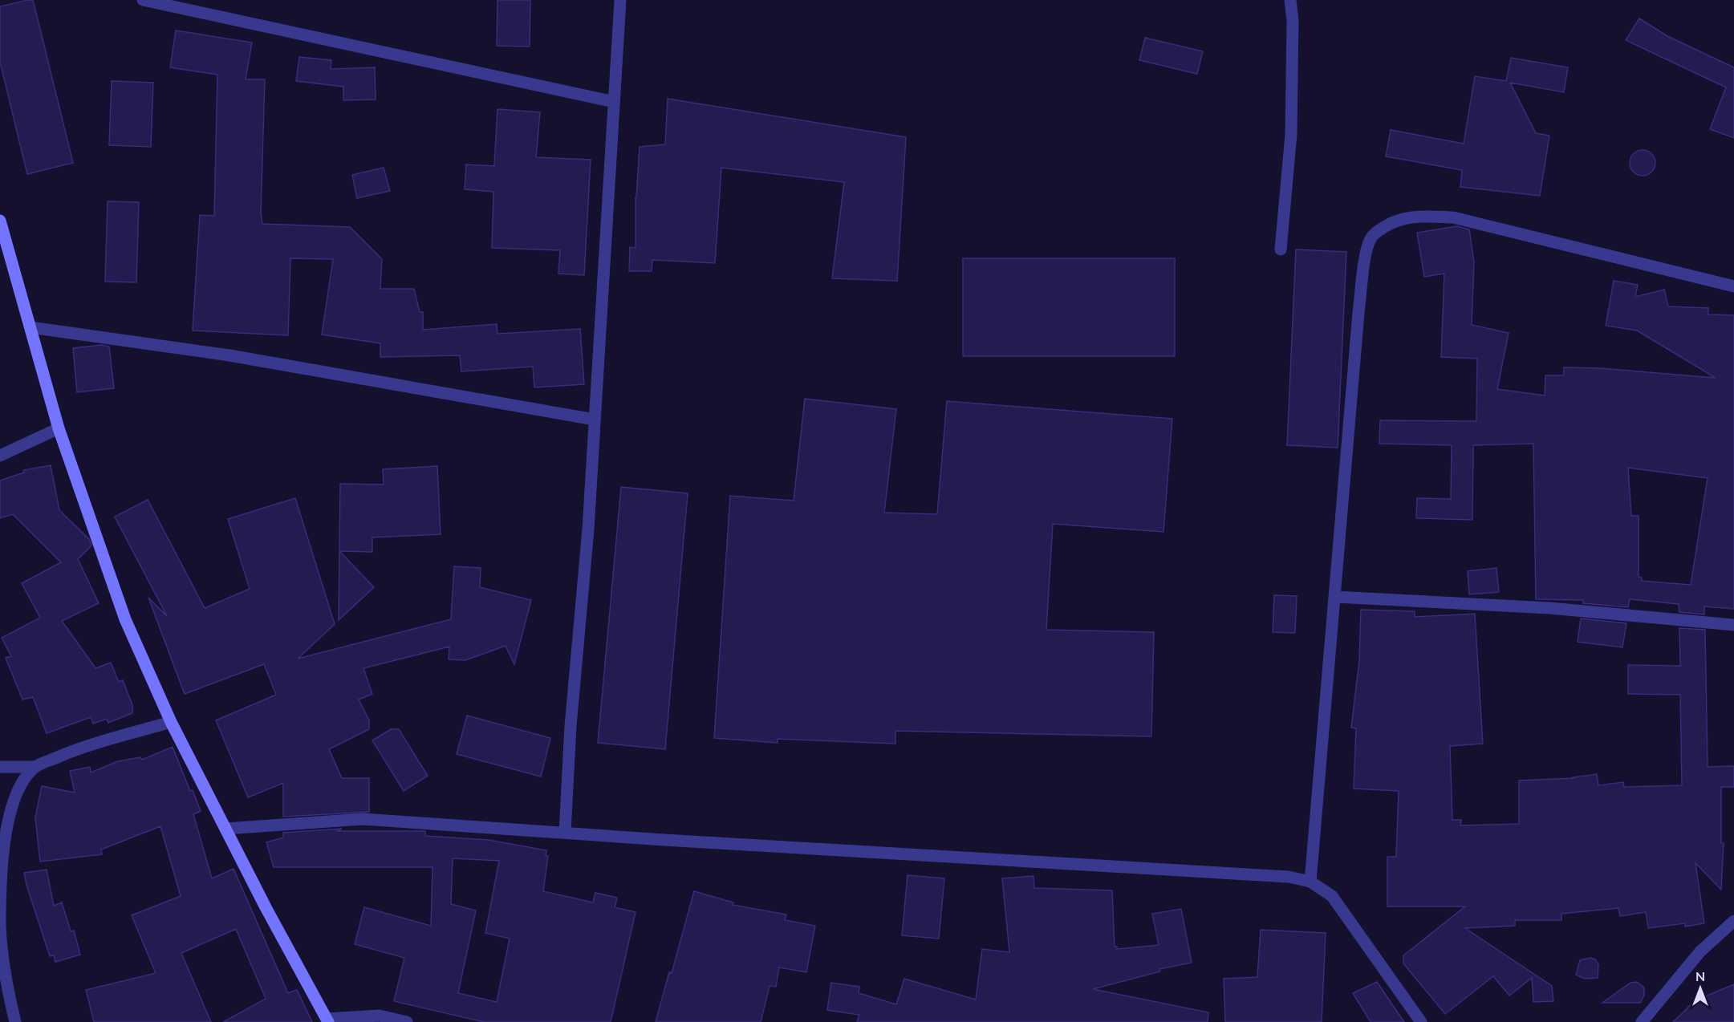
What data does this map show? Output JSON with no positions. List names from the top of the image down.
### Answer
{
  "north": "top"
}
